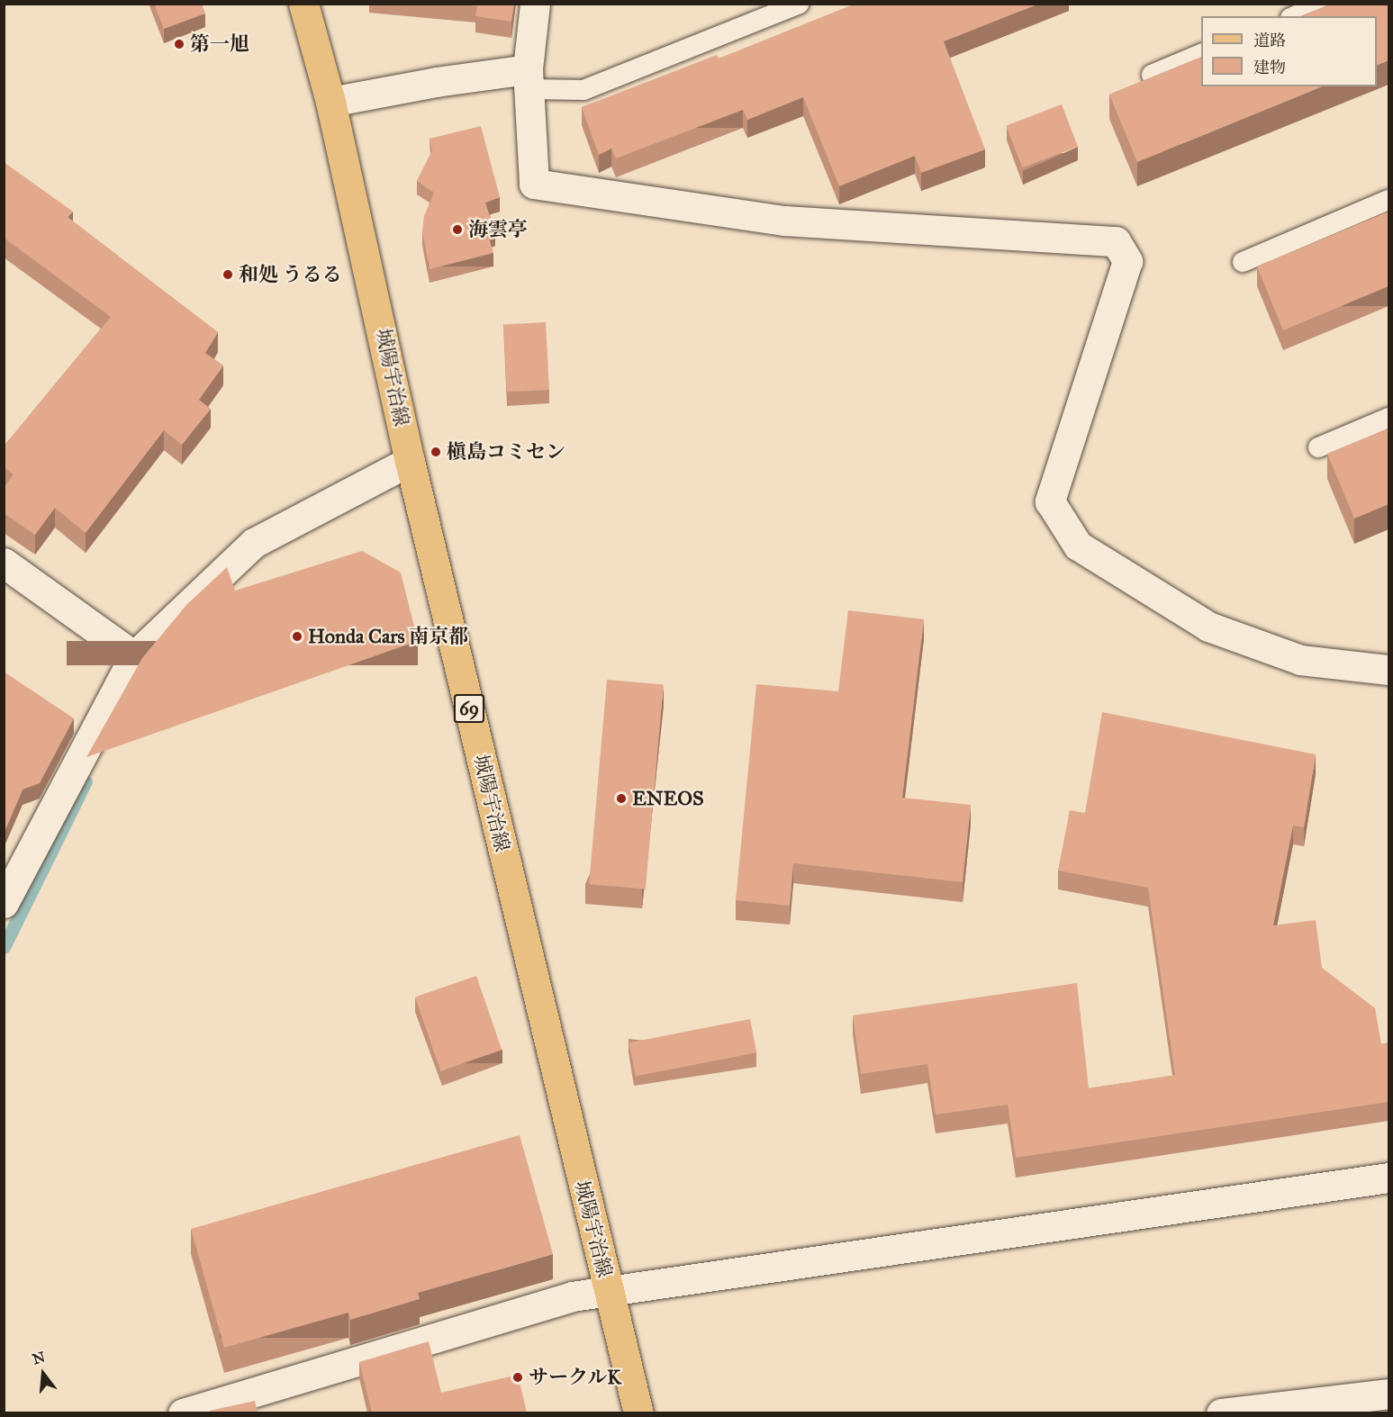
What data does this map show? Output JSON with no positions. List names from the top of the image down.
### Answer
{
  "streets": {
    "main road": ["城陽宇治線", "69"]
  },
  "places": [
    "第一旭",
    "海雲亭",
    "和処 うるる",
    "槇島コミセン",
    "Honda Cars 南京都",
    "ENEOS",
    "サークルK"
  ],
  "legend": ["道路", "建物"],
  "north": "top"
}
